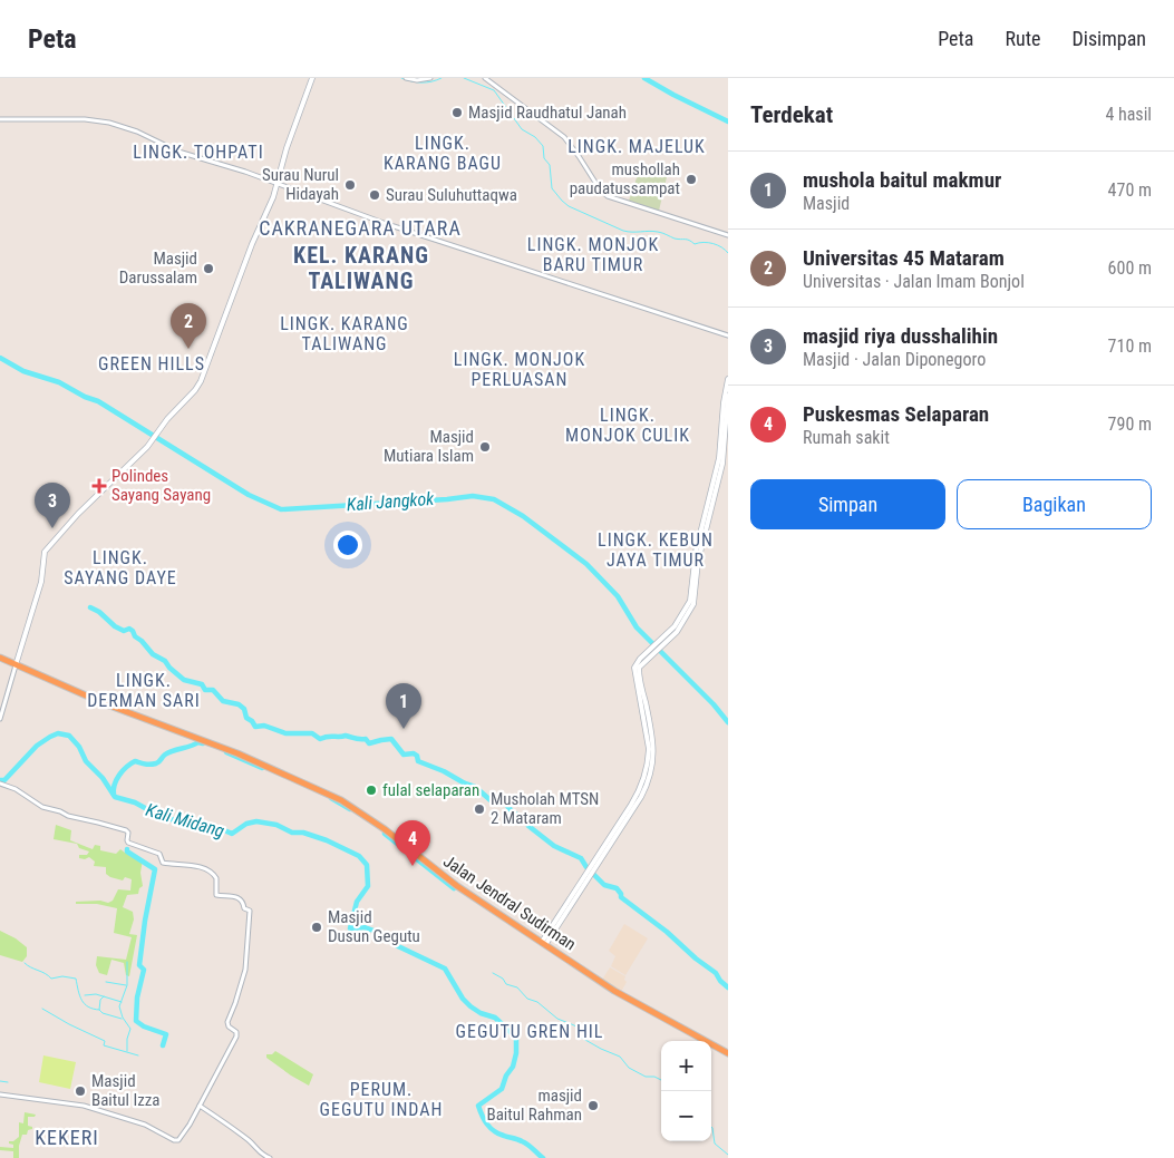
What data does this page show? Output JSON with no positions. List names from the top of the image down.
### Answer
{
  "streets": {
    "highway": ["Jalan Jendral Sudirman"]
  },
  "districts": [
    "LINGK. KARANG BAGU",
    "LINGK. MAJELUK",
    "LINGK. TOHPATI",
    "CAKRANEGARA UTARA",
    "LINGK. MONJOK BARU TIMUR",
    "KEL. KARANG TALIWANG",
    "LINGK. KARANG TALIWANG",
    "LINGK. MONJOK PERLUASAN",
    "GREEN HILLS",
    "LINGK. MONJOK CULIK",
    "LINGK. KEBUN JAYA TIMUR",
    "LINGK. SAYANG DAYE",
    "LINGK. DERMAN SARI",
    "GEGUTU GREN HIL",
    "PERUM. GEGUTU INDAH",
    "KEKERI"
  ],
  "water": ["Kali Jangkok", "Kali Midang"],
  "places": {
    "other": [
      "Masjid Raudhatul Janah",
      "mushollah paudatussampat",
      "Surau Nurul Hidayah",
      "Surau Suluhuttaqwa",
      "Masjid Darussalam",
      "Masjid Mutiara Islam",
      "fulal selaparan",
      "Musholah MTSN 2 Mataram",
      "Masjid Dusun Gegutu",
      "Masjid Baitul Izza",
      "masjid Baitul Rahman"
    ],
    "health": ["Polindes Sayang Sayang"]
  },
  "page": {
    "header": "Peta",
    "nav": ["Peta", "Rute", "Disimpan"],
    "heading": ["Terdekat", "4 hasil"],
    "list": [
      {
        "mark": "1",
        "name": "mushola baitul makmur",
        "note": "Masjid",
        "value": "470 m"
      },
      {
        "mark": "2",
        "name": "Universitas 45 Mataram",
        "note": "Universitas · Jalan Imam Bonjol",
        "value": "600 m"
      },
      {
        "mark": "3",
        "name": "masjid riya dusshalihin",
        "note": "Masjid · Jalan Diponegoro",
        "value": "710 m"
      },
      {
        "mark": "4",
        "name": "Puskesmas Selaparan",
        "note": "Rumah sakit",
        "value": "790 m"
      }
    ],
    "pins": [
      "2",
      "3",
      "1",
      "4"
    ],
    "buttons": ["Simpan", "Bagikan"],
    "map_buttons": ["+", "−"]
  }
}
